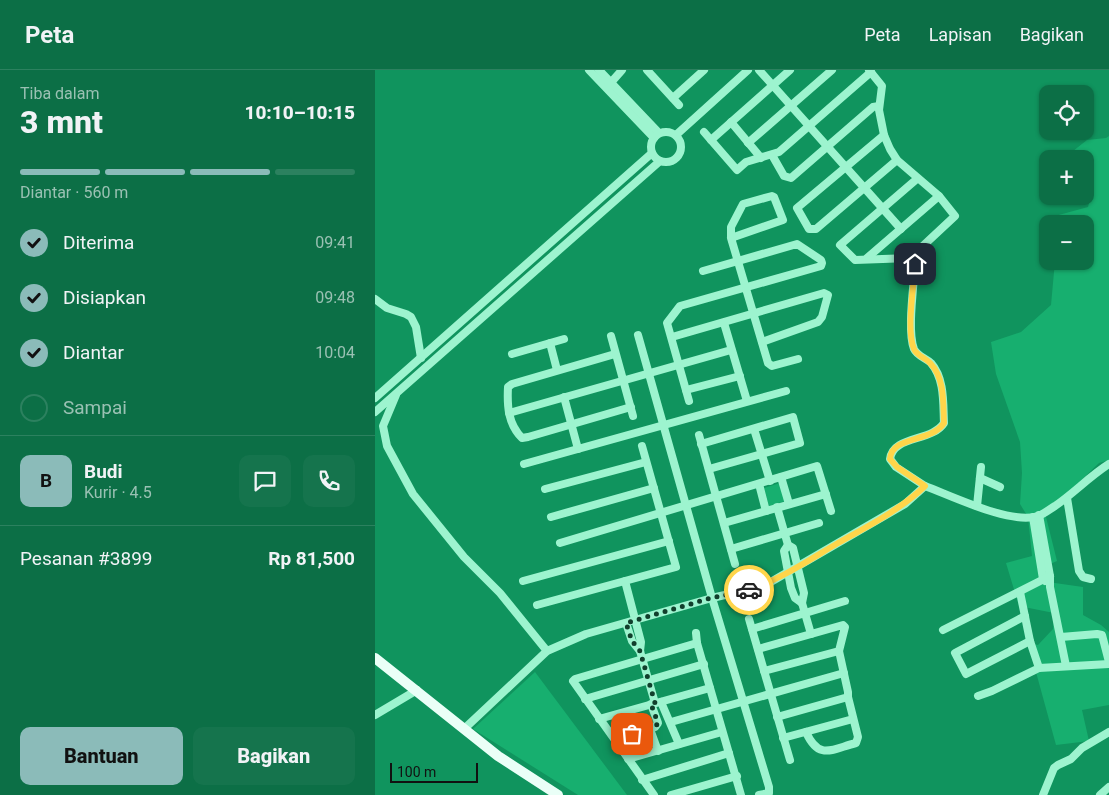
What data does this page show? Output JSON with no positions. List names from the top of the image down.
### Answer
{
  "scale_bar": "100 m",
  "page": {
    "header": "Peta",
    "nav": ["Peta", "Lapisan", "Bagikan"],
    "heading": ["3 mnt", "Tiba dalam", "10:10–10:15"],
    "panel": [
      "Budi",
      "Kurir · 4.5",
      "Pesanan #3899",
      "Rp 81,500"
    ],
    "map_buttons": ["+", "−"],
    "bar": "Diantar · 560 m",
    "list": [
      ["Diterima", "09:41"],
      ["Disiapkan", "09:48"],
      ["Diantar", "10:04"],
      "Sampai"
    ],
    "round": "B",
    "buttons": ["Bantuan", "Bagikan"],
    "scale": "100 m"
  }
}
